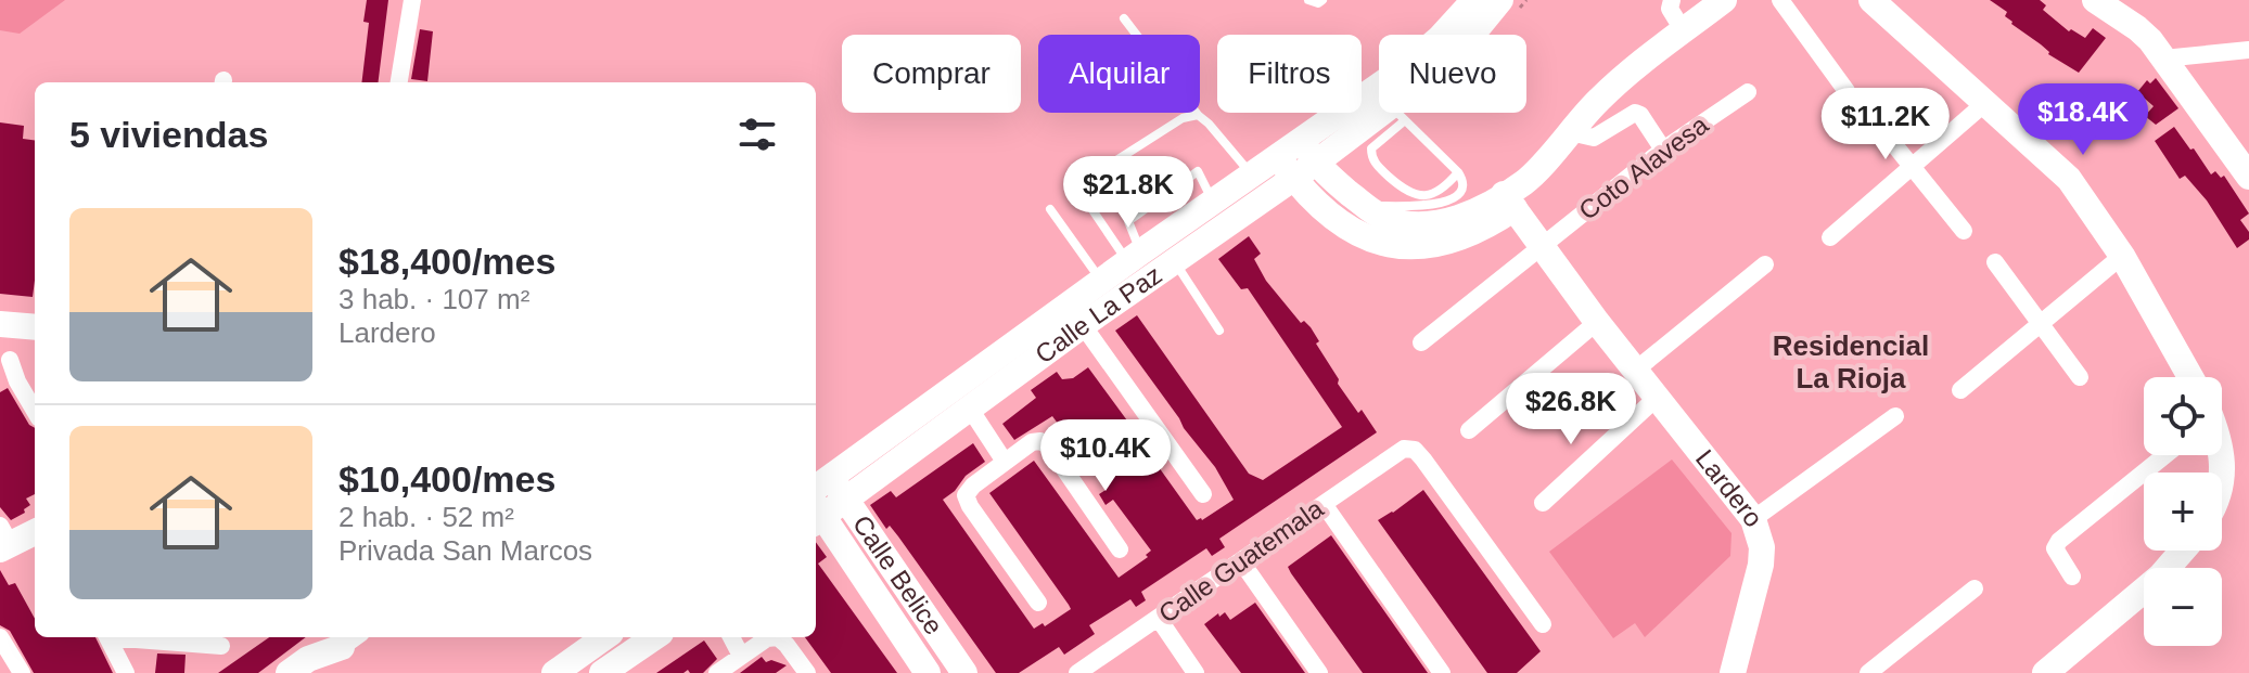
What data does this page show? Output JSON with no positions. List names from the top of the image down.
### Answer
{
  "streets": {
    "street": [
      "Coto Alavesa",
      "Calle La Paz",
      "Lardero",
      "Calle Guatemala",
      "Calle Belice"
    ]
  },
  "crossings": [
    ["Coto Alavesa", "Lardero"],
    ["Calle La Paz", "Calle Belice"]
  ],
  "districts": ["Residencial La Rioja"],
  "page": {
    "chip": [
      "Comprar",
      "Alquilar",
      "Filtros",
      "Nuevo"
    ],
    "heading": "5 viviendas",
    "price": [
      "$18.4K",
      "$11.2K",
      "$21.8K",
      "$26.8K",
      "$10.4K"
    ],
    "list": [
      {
        "name": "$18,400/mes",
        "note": "3 hab. · 107 m² · Lardero"
      },
      {
        "name": "$10,400/mes",
        "note": "2 hab. · 52 m² · Privada San Marcos"
      }
    ],
    "map_buttons": ["+", "−"]
  }
}
